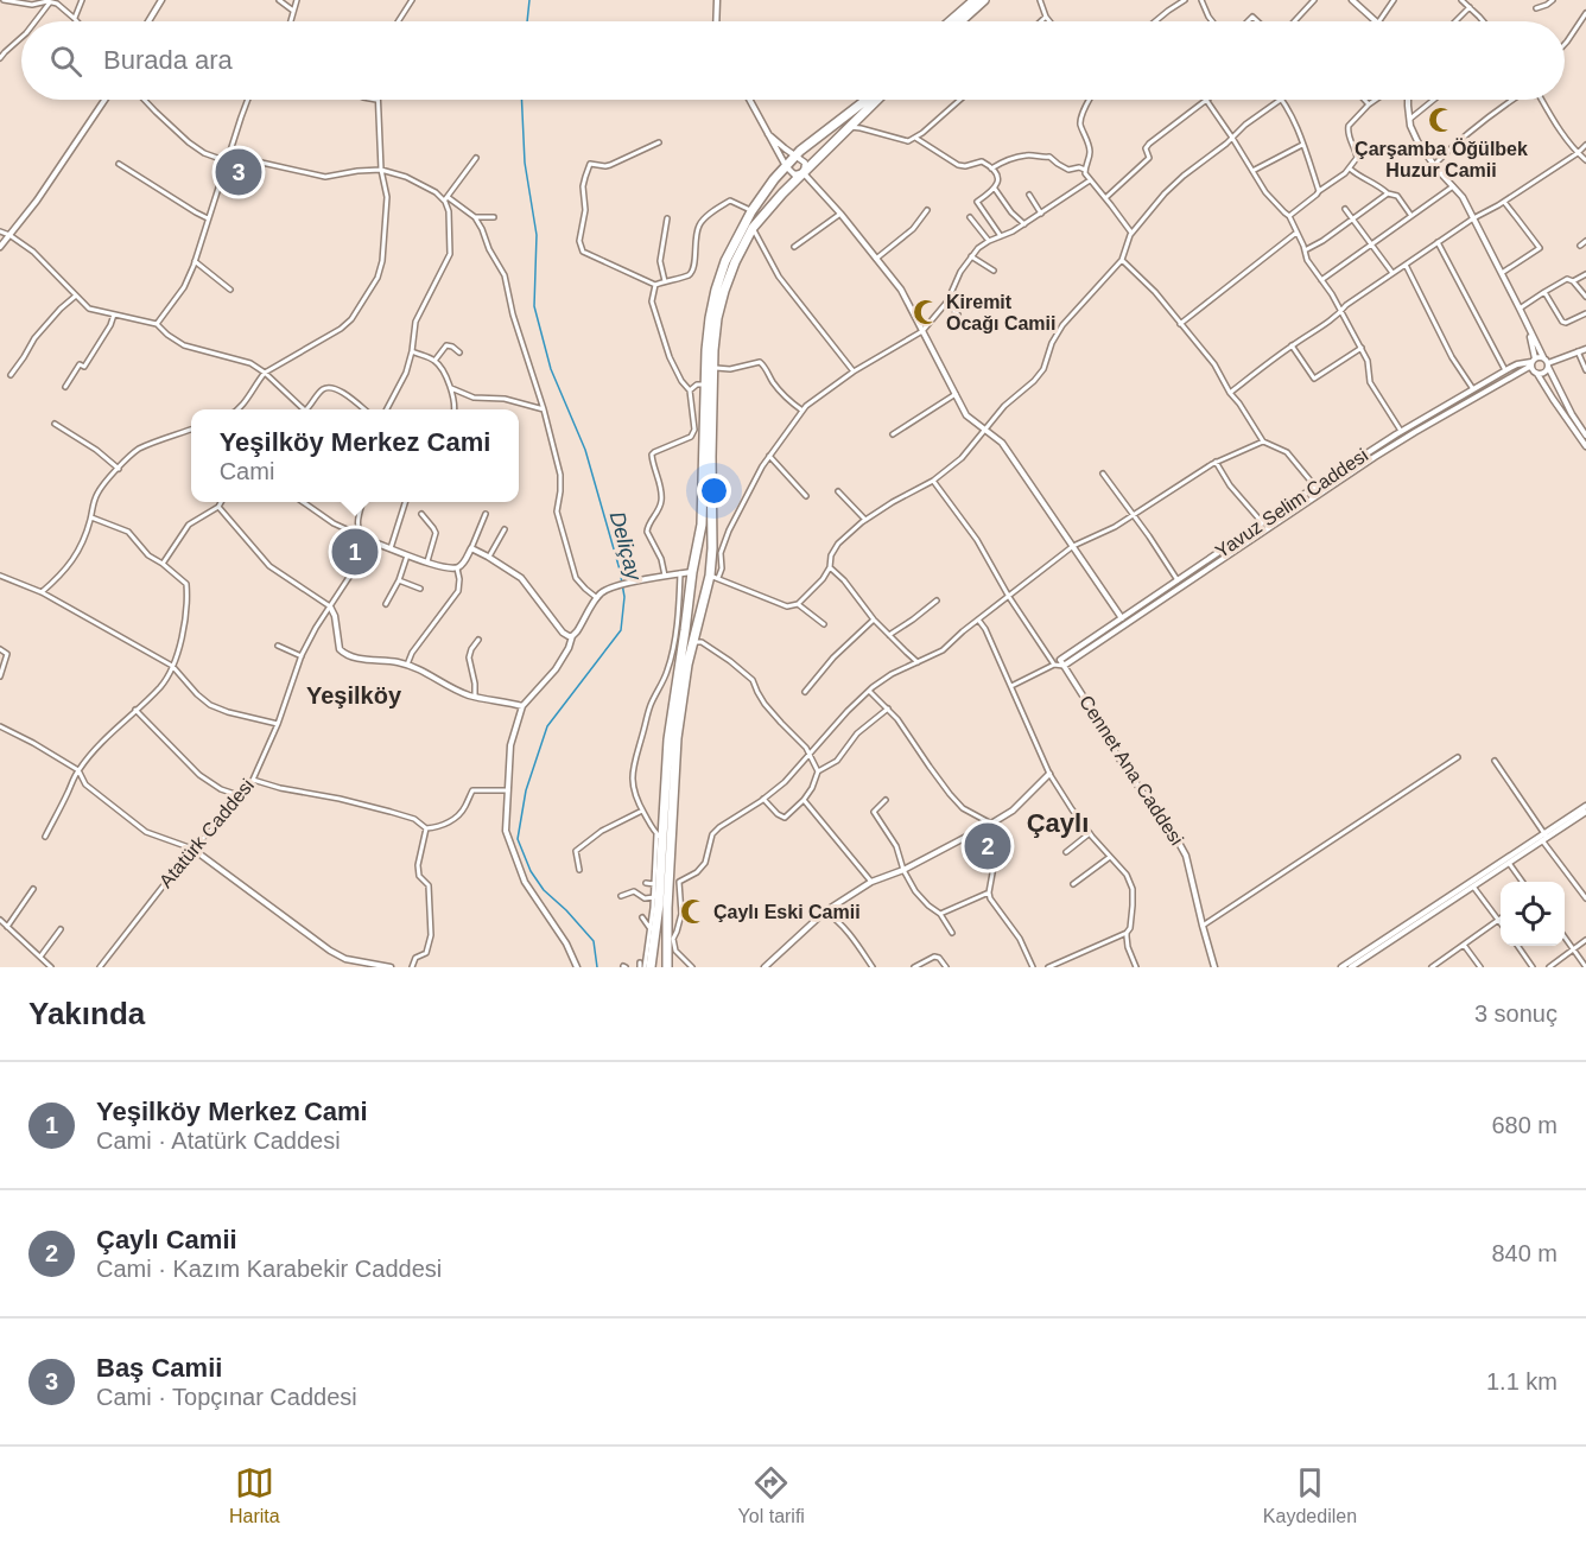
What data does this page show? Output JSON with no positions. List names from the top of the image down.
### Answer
{
  "streets": {
    "street": ["Yavuz Selim Caddesi", "Cennet Ana Caddesi", "Atatürk Caddesi"]
  },
  "crossings": [
    ["Yavuz Selim Caddesi", "Cennet Ana Caddesi"]
  ],
  "districts": ["Yeşilköy", "Çaylı"],
  "water": ["Deliçay"],
  "places": {
    "mosque": ["Çarşamba Öğülbek Huzur Camii", "Kiremit Ocağı Camii", "Çaylı Eski Camii"]
  },
  "page": {
    "search": "Burada ara",
    "pins": ["3", "1", "2"],
    "popup": ["Yeşilköy Merkez Cami", "Cami"],
    "heading": ["Yakında", "3 sonuç"],
    "list": [
      {
        "mark": "1",
        "name": "Yeşilköy Merkez Cami",
        "note": "Cami · Atatürk Caddesi",
        "value": "680 m"
      },
      {
        "mark": "2",
        "name": "Çaylı Camii",
        "note": "Cami · Kazım Karabekir Caddesi",
        "value": "840 m"
      },
      {
        "mark": "3",
        "name": "Baş Camii",
        "note": "Cami · Topçınar Caddesi",
        "value": "1.1 km"
      }
    ],
    "nav": ["Harita", "Yol tarifi", "Kaydedilen"]
  }
}
